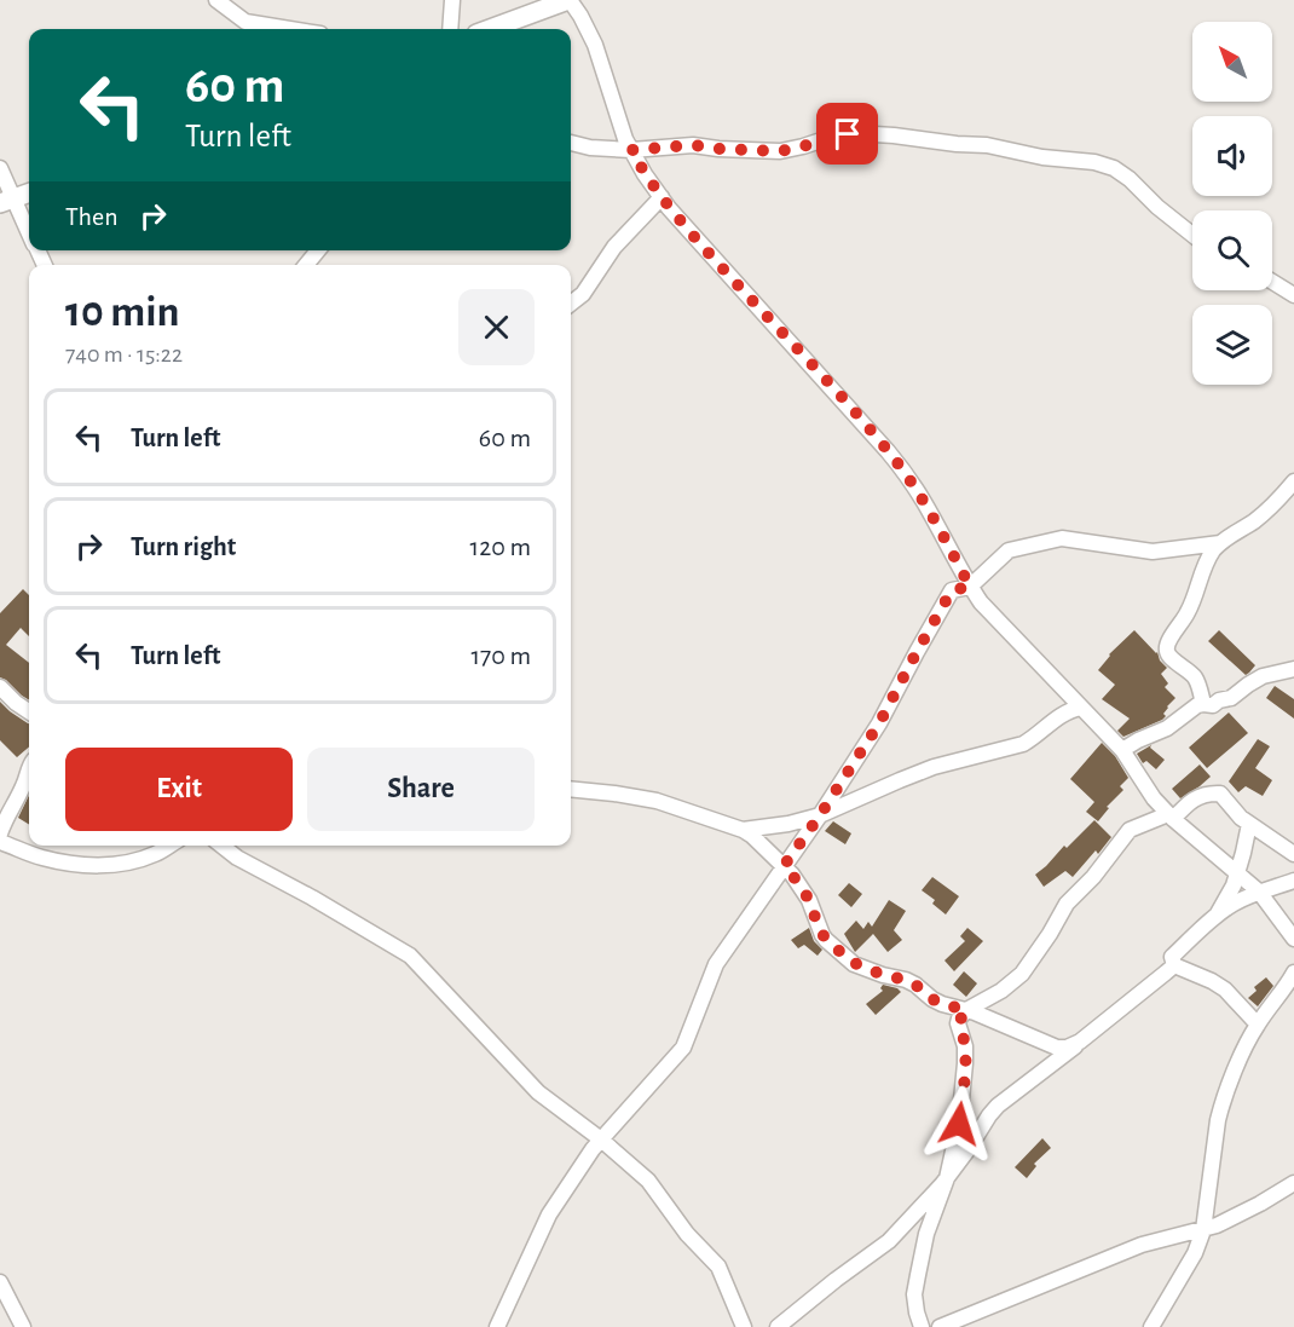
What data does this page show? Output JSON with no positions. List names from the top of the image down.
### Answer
{
  "north": "top left",
  "page": {
    "turn": ["60 m", "Turn left"],
    "then": "Then",
    "heading": ["10 min", "740 m · 15:22"],
    "list": [
      {
        "name": "Turn left",
        "value": "60 m"
      },
      {
        "name": "Turn right",
        "value": "120 m"
      },
      {
        "name": "Turn left",
        "value": "170 m"
      }
    ],
    "buttons": ["Exit", "Share"]
  }
}
